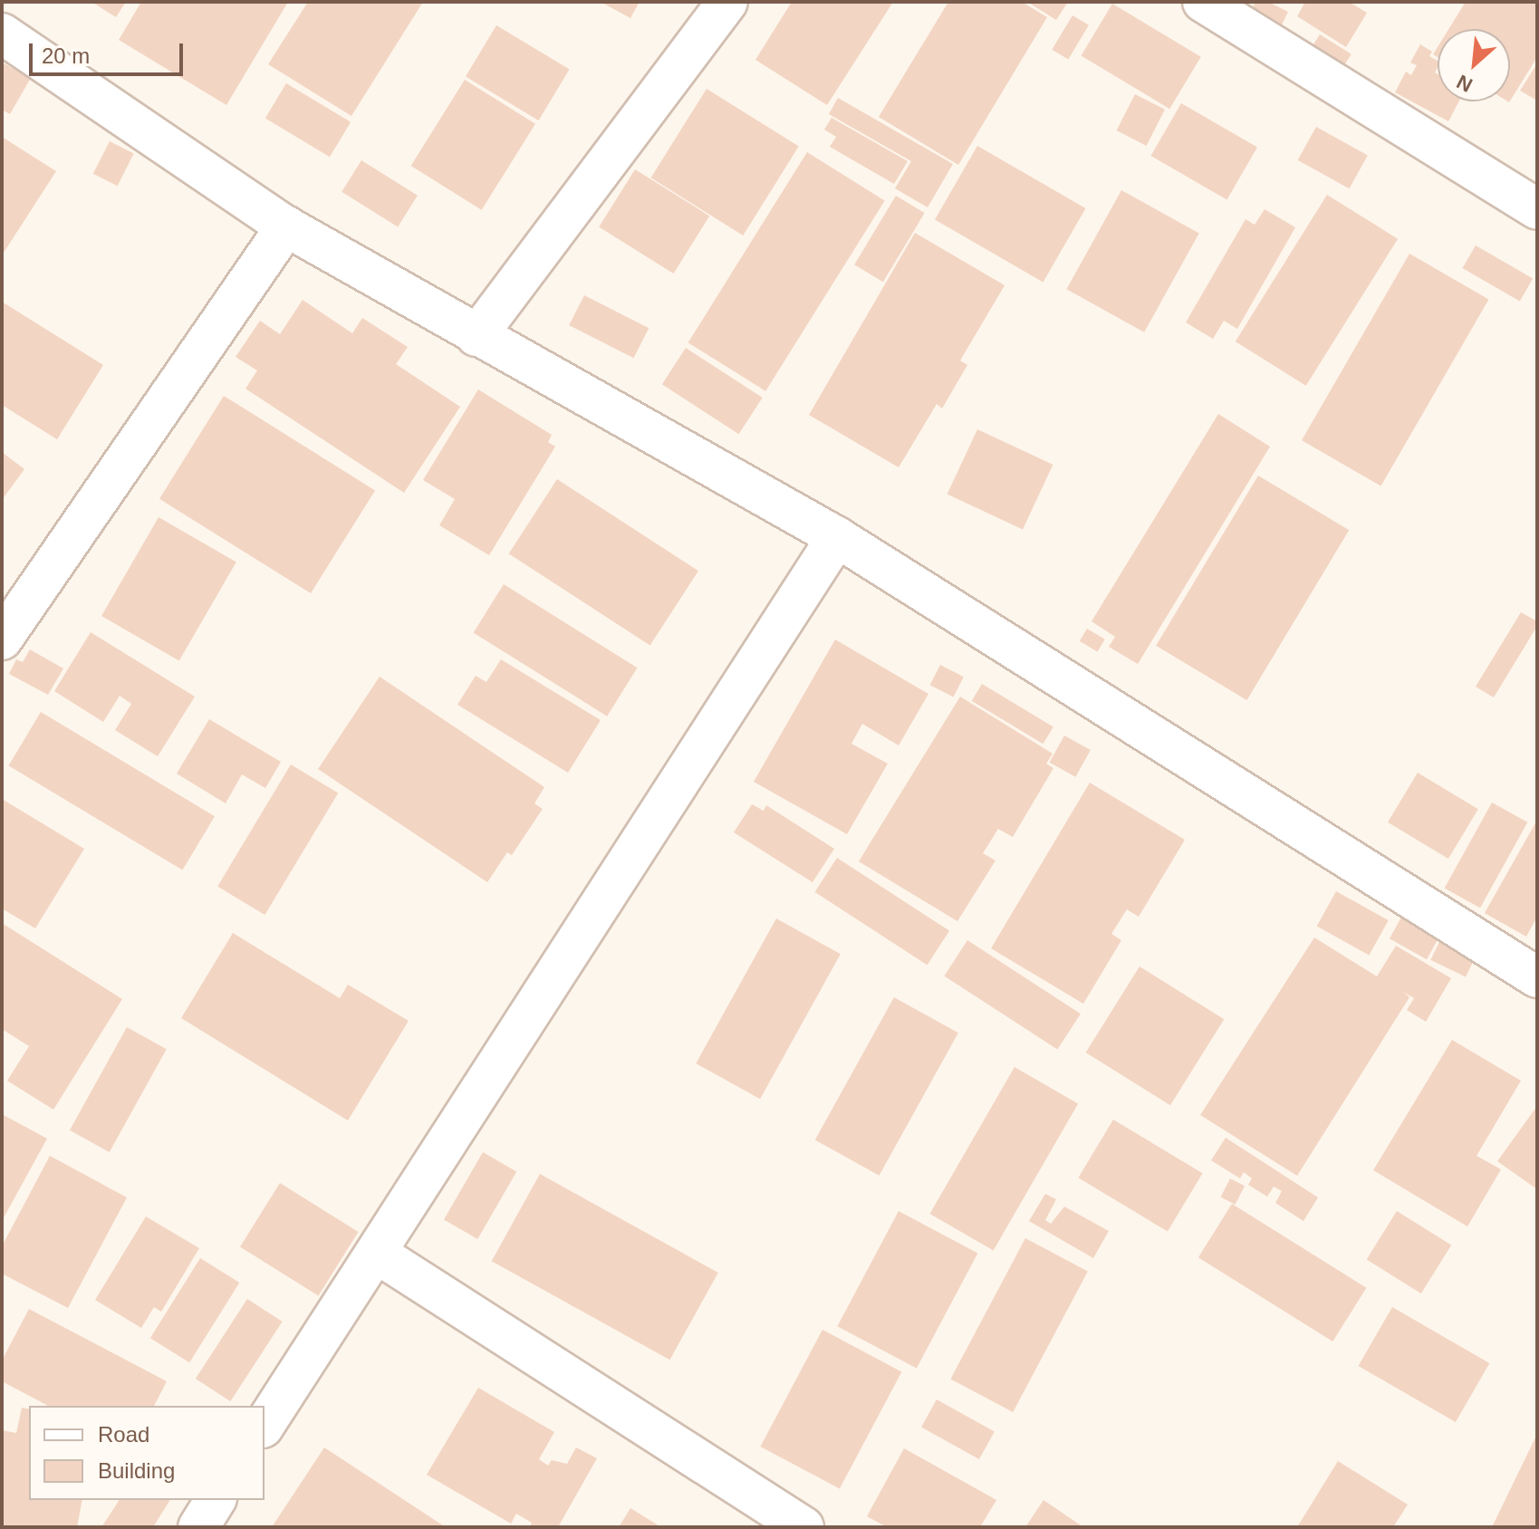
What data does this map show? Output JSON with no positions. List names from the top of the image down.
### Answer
{
  "legend": ["Road", "Building"],
  "scale_bar": "20 m",
  "north": "bottom left"
}
